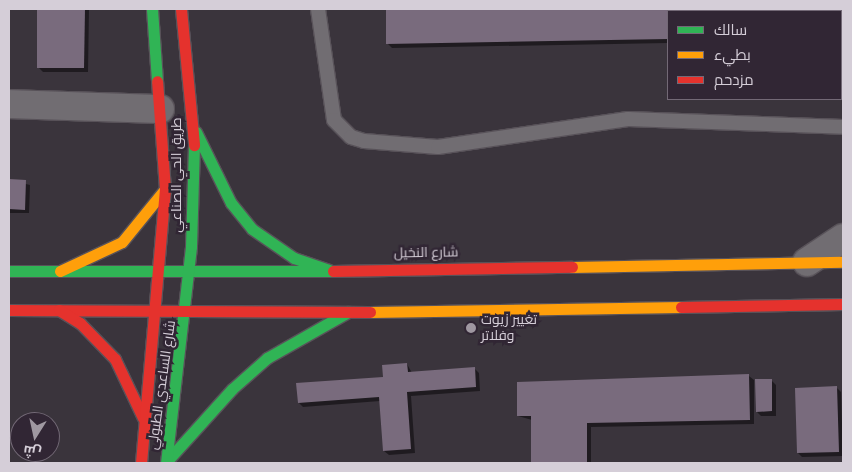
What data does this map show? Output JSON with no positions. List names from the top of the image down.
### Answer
{
  "streets": {
    "main road": ["طريق الحي الصناعي", "شارع النخيل", "شارع الساعدي الطبولي"]
  },
  "crossings": [
    ["طريق الحي الصناعي", "شارع النخيل"],
    ["طريق الحي الصناعي", "شارع الساعدي الطبولي"]
  ],
  "places": ["تغيير زيوت وفلاتر"],
  "legend": ["سالك", "بطيء", "مزدحم"],
  "north": "bottom"
}
